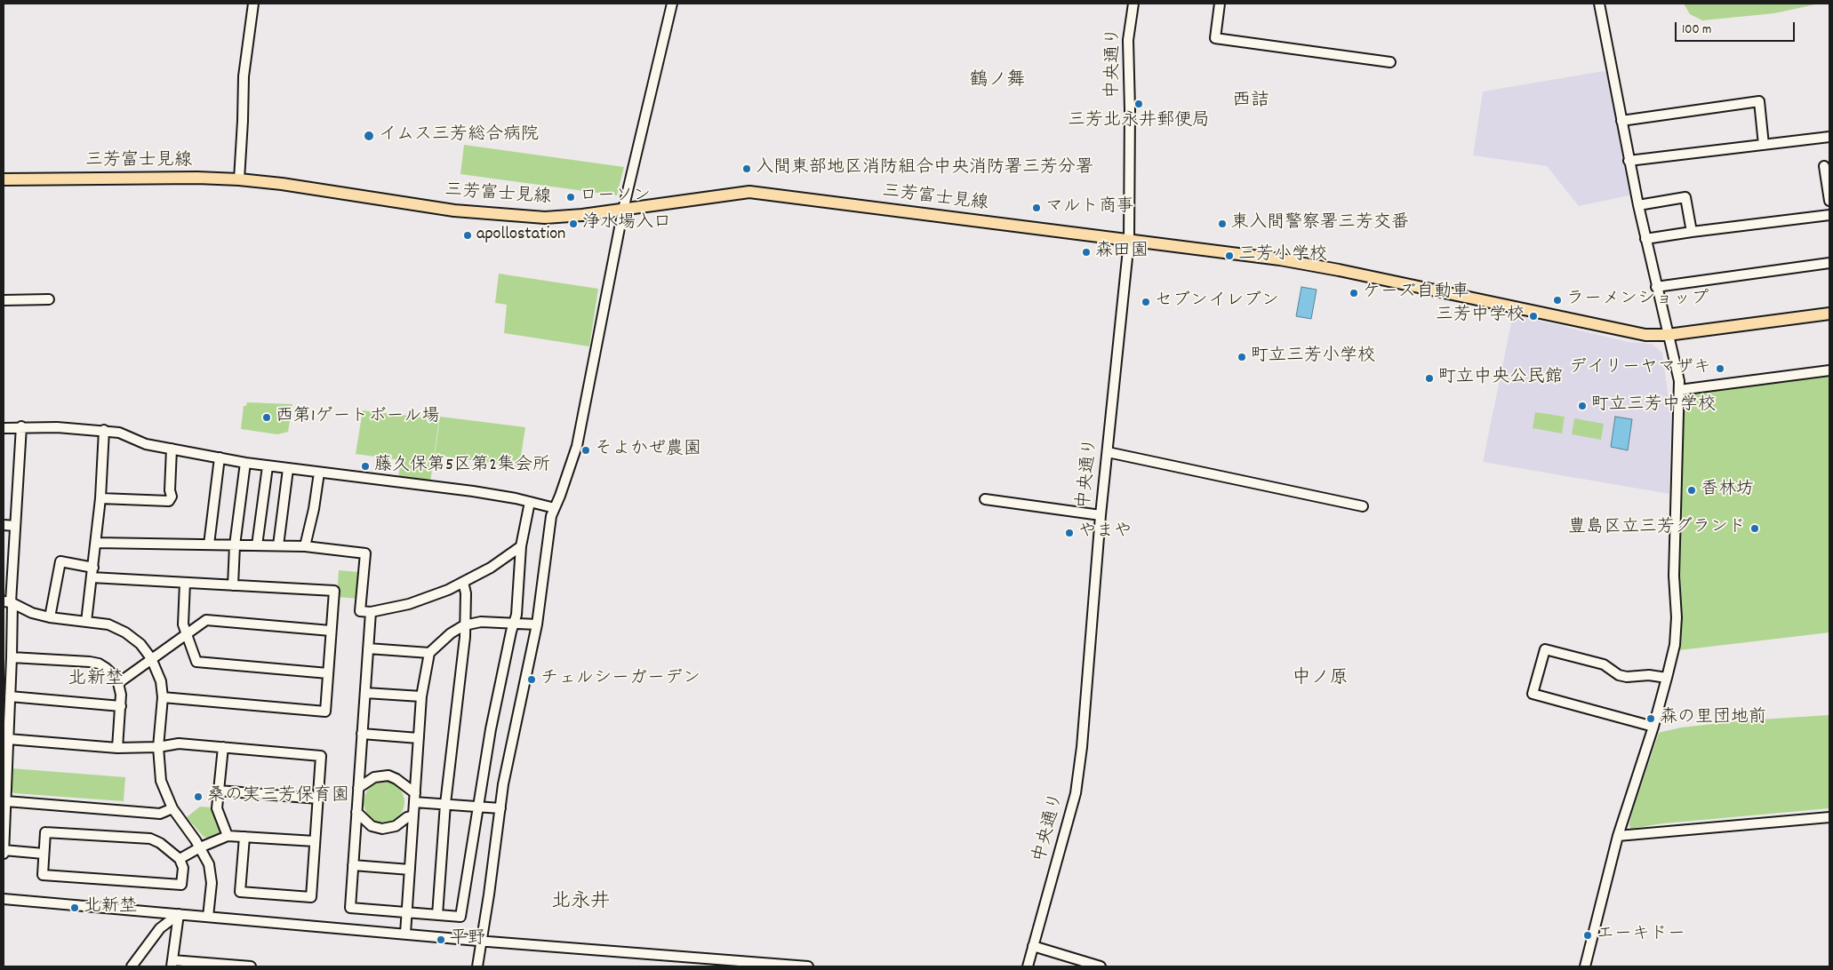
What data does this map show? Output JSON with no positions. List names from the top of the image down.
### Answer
{
  "streets": {
    "main road": ["三芳富士見線"],
    "street": ["中央通り"]
  },
  "crossings": [
    ["中央通り", "三芳富士見線"]
  ],
  "districts": [
    "鶴ノ舞",
    "西詰",
    "中ノ原",
    "北新埜",
    "北永井"
  ],
  "places": [
    "三芳北永井郵便局",
    "イムス三芳総合病院",
    "入間東部地区消防組合中央消防署三芳分署",
    "ローソン",
    "マルト商事",
    "浄水場入口",
    "東入間警察署三芳交番",
    "apollostation",
    "森田園",
    "三芳小学校",
    "ケーズ自動車",
    "ラーメンショップ",
    "セブンイレブン",
    "三芳中学校",
    "町立三芳小学校",
    "デイリーヤマザキ",
    "町立中央公民館",
    "町立三芳中学校",
    "西第1ゲートボール場",
    "そよかぜ農園",
    "藤久保第5区第2集会所",
    "香林坊",
    "豊島区立三芳グランド",
    "やまや",
    "チェルシーガーデン",
    "森の里団地前",
    "桑の実三芳保育園",
    "北新埜",
    "エーキドー",
    "平野"
  ],
  "scale_bar": "100 m"
}
